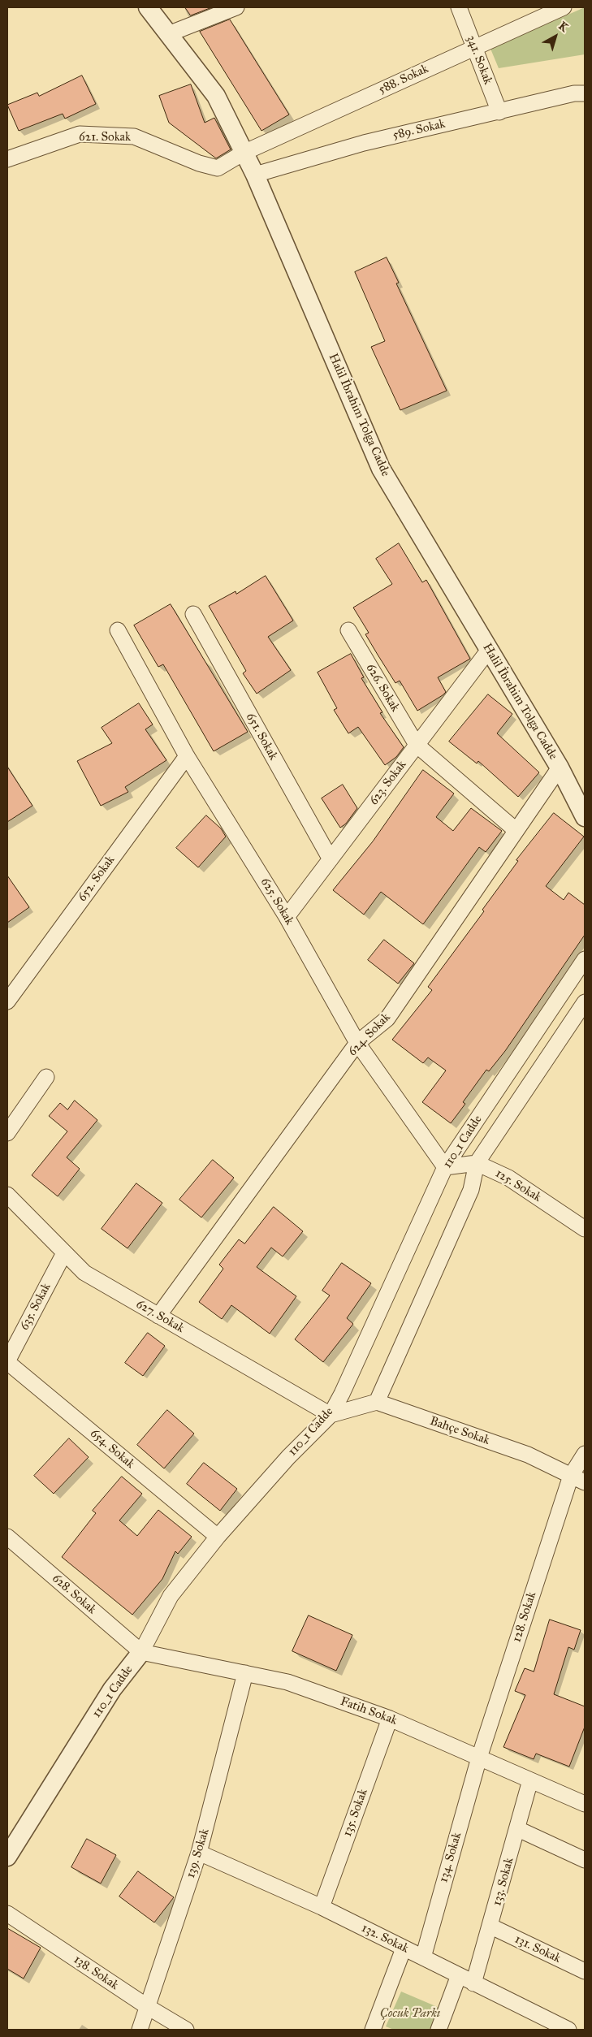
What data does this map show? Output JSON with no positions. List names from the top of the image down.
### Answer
{
  "streets": {
    "street": [
      "341. Sokak",
      "588. Sokak",
      "589. Sokak",
      "621. Sokak",
      "Halil İbrahim Tolga Cadde",
      "626. Sokak",
      "651. Sokak",
      "623. Sokak",
      "652. Sokak",
      "625. Sokak",
      "624. Sokak",
      "110_1 Cadde",
      "125. Sokak",
      "635. Sokak",
      "627. Sokak",
      "Bahçe Sokak",
      "654. Sokak",
      "628. Sokak",
      "128. Sokak",
      "Fatih Sokak",
      "135. Sokak",
      "139. Sokak",
      "134. Sokak",
      "133. Sokak",
      "132. Sokak",
      "131. Sokak",
      "138. Sokak"
    ]
  },
  "crossings": [
    ["341. Sokak", "588. Sokak"],
    ["341. Sokak", "589. Sokak"],
    ["588. Sokak", "621. Sokak"],
    ["588. Sokak", "Halil İbrahim Tolga Cadde"],
    ["589. Sokak", "Halil İbrahim Tolga Cadde"],
    ["621. Sokak", "Halil İbrahim Tolga Cadde"],
    ["Halil İbrahim Tolga Cadde", "623. Sokak"],
    ["Halil İbrahim Tolga Cadde", "624. Sokak"],
    ["626. Sokak", "623. Sokak"],
    ["626. Sokak", "624. Sokak"],
    ["651. Sokak", "623. Sokak"],
    ["623. Sokak", "625. Sokak"],
    ["652. Sokak", "625. Sokak"],
    ["625. Sokak", "624. Sokak"],
    ["625. Sokak", "110_1 Cadde"],
    ["624. Sokak", "627. Sokak"],
    ["110_1 Cadde", "125. Sokak"],
    ["110_1 Cadde", "627. Sokak"],
    ["110_1 Cadde", "Bahçe Sokak"],
    ["110_1 Cadde", "654. Sokak"],
    ["110_1 Cadde", "628. Sokak"],
    ["110_1 Cadde", "Fatih Sokak"],
    ["635. Sokak", "627. Sokak"],
    ["635. Sokak", "654. Sokak"],
    ["Bahçe Sokak", "128. Sokak"],
    ["628. Sokak", "Fatih Sokak"],
    ["128. Sokak", "Fatih Sokak"],
    ["128. Sokak", "134. Sokak"],
    ["Fatih Sokak", "135. Sokak"],
    ["Fatih Sokak", "139. Sokak"],
    ["Fatih Sokak", "134. Sokak"],
    ["Fatih Sokak", "133. Sokak"],
    ["135. Sokak", "132. Sokak"],
    ["139. Sokak", "132. Sokak"],
    ["139. Sokak", "138. Sokak"],
    ["134. Sokak", "132. Sokak"],
    ["133. Sokak", "132. Sokak"],
    ["133. Sokak", "131. Sokak"]
  ],
  "parks": ["Çocuk Parkı"],
  "north": "top right"
}
